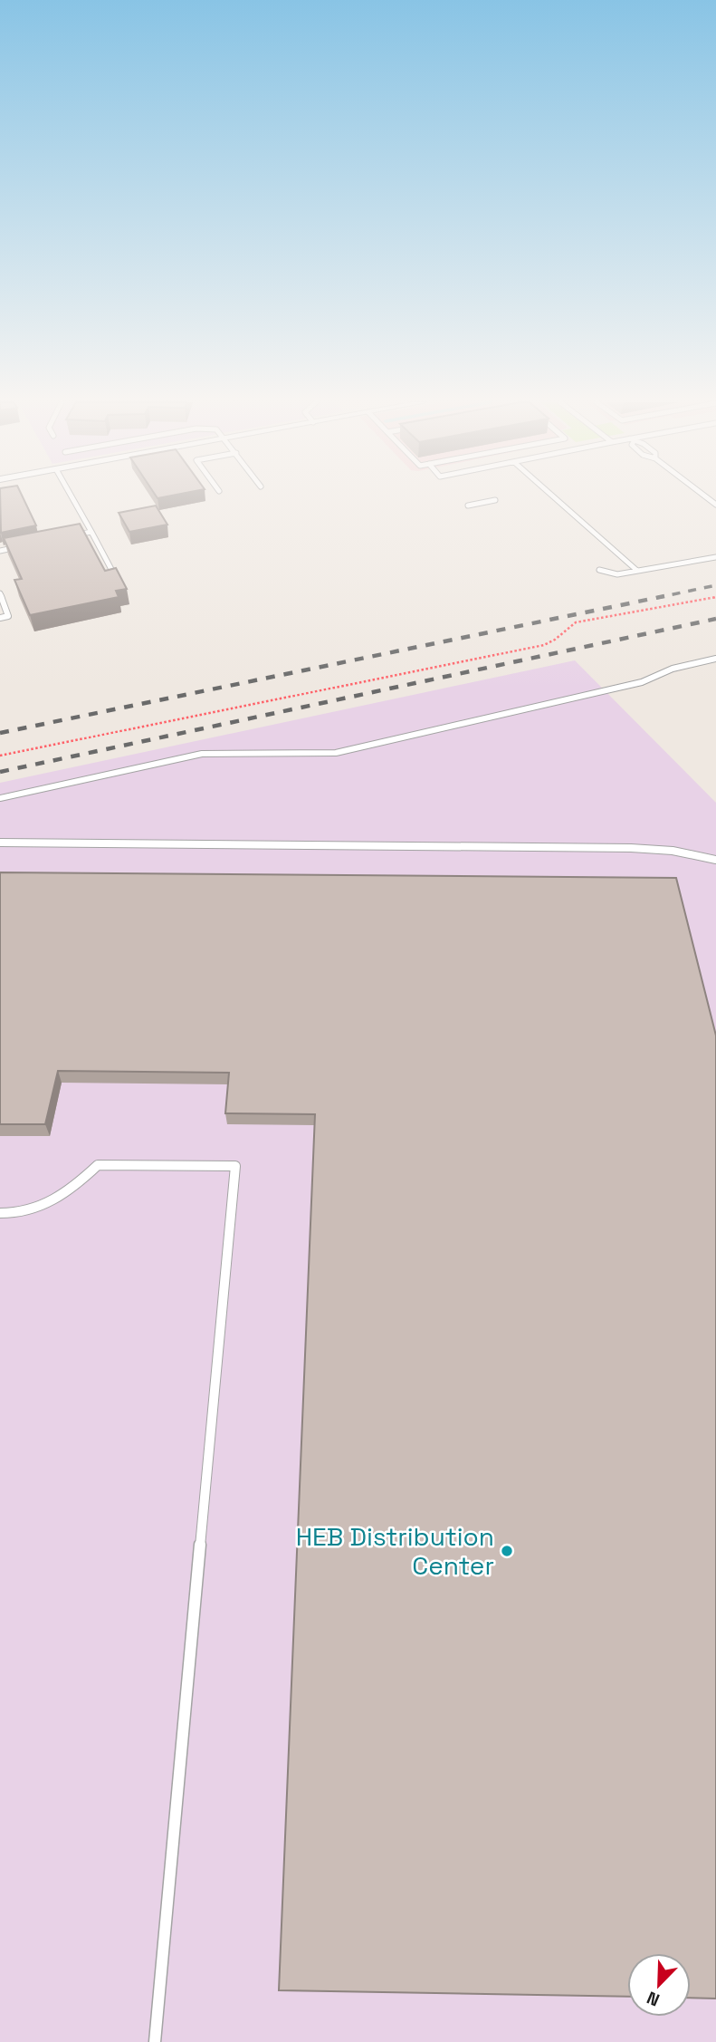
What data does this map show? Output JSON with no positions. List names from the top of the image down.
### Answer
{
  "places": ["HEB Distribution Center"],
  "north": "bottom left"
}
